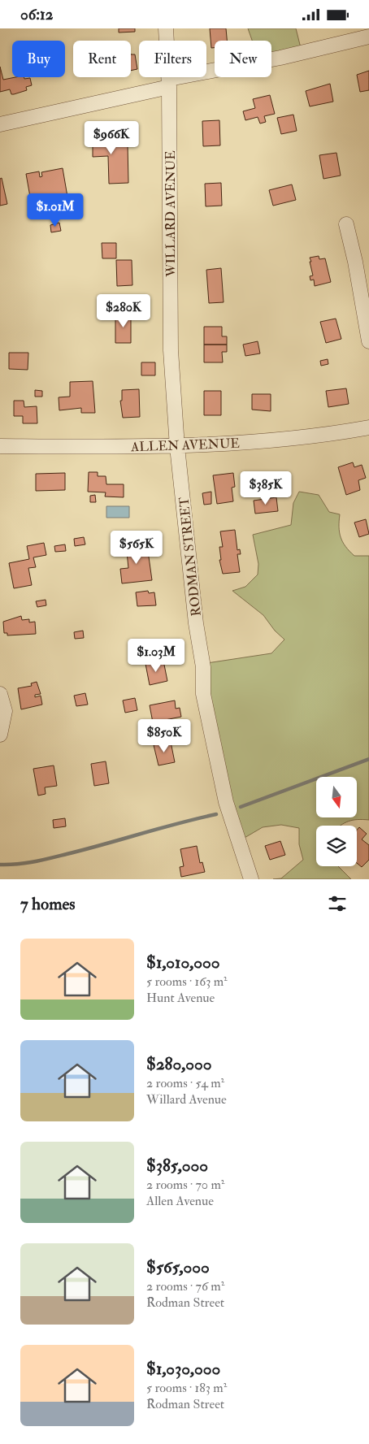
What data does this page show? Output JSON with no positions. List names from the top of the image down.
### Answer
{
  "streets": {
    "street": ["WILLARD AVENUE", "ALLEN AVENUE", "RODMAN STREET"]
  },
  "crossings": [
    ["WILLARD AVENUE", "ALLEN AVENUE"],
    ["WILLARD AVENUE", "RODMAN STREET"],
    ["ALLEN AVENUE", "RODMAN STREET"]
  ],
  "north": "bottom",
  "page": {
    "status": "06:12",
    "chip": [
      "Buy",
      "Rent",
      "Filters",
      "New"
    ],
    "price": [
      "$966K",
      "$1.01M",
      "$280K",
      "$385K",
      "$565K",
      "$1.03M",
      "$850K"
    ],
    "heading": "7 homes",
    "list": [
      {
        "name": "$1,010,000",
        "note": "5 rooms · 163 m² · Hunt Avenue"
      },
      {
        "name": "$280,000",
        "note": "2 rooms · 54 m² · Willard Avenue"
      },
      {
        "name": "$385,000",
        "note": "2 rooms · 70 m² · Allen Avenue"
      },
      {
        "name": "$565,000",
        "note": "2 rooms · 76 m² · Rodman Street"
      },
      {
        "name": "$1,030,000",
        "note": "5 rooms · 183 m² · Rodman Street"
      }
    ]
  }
}
